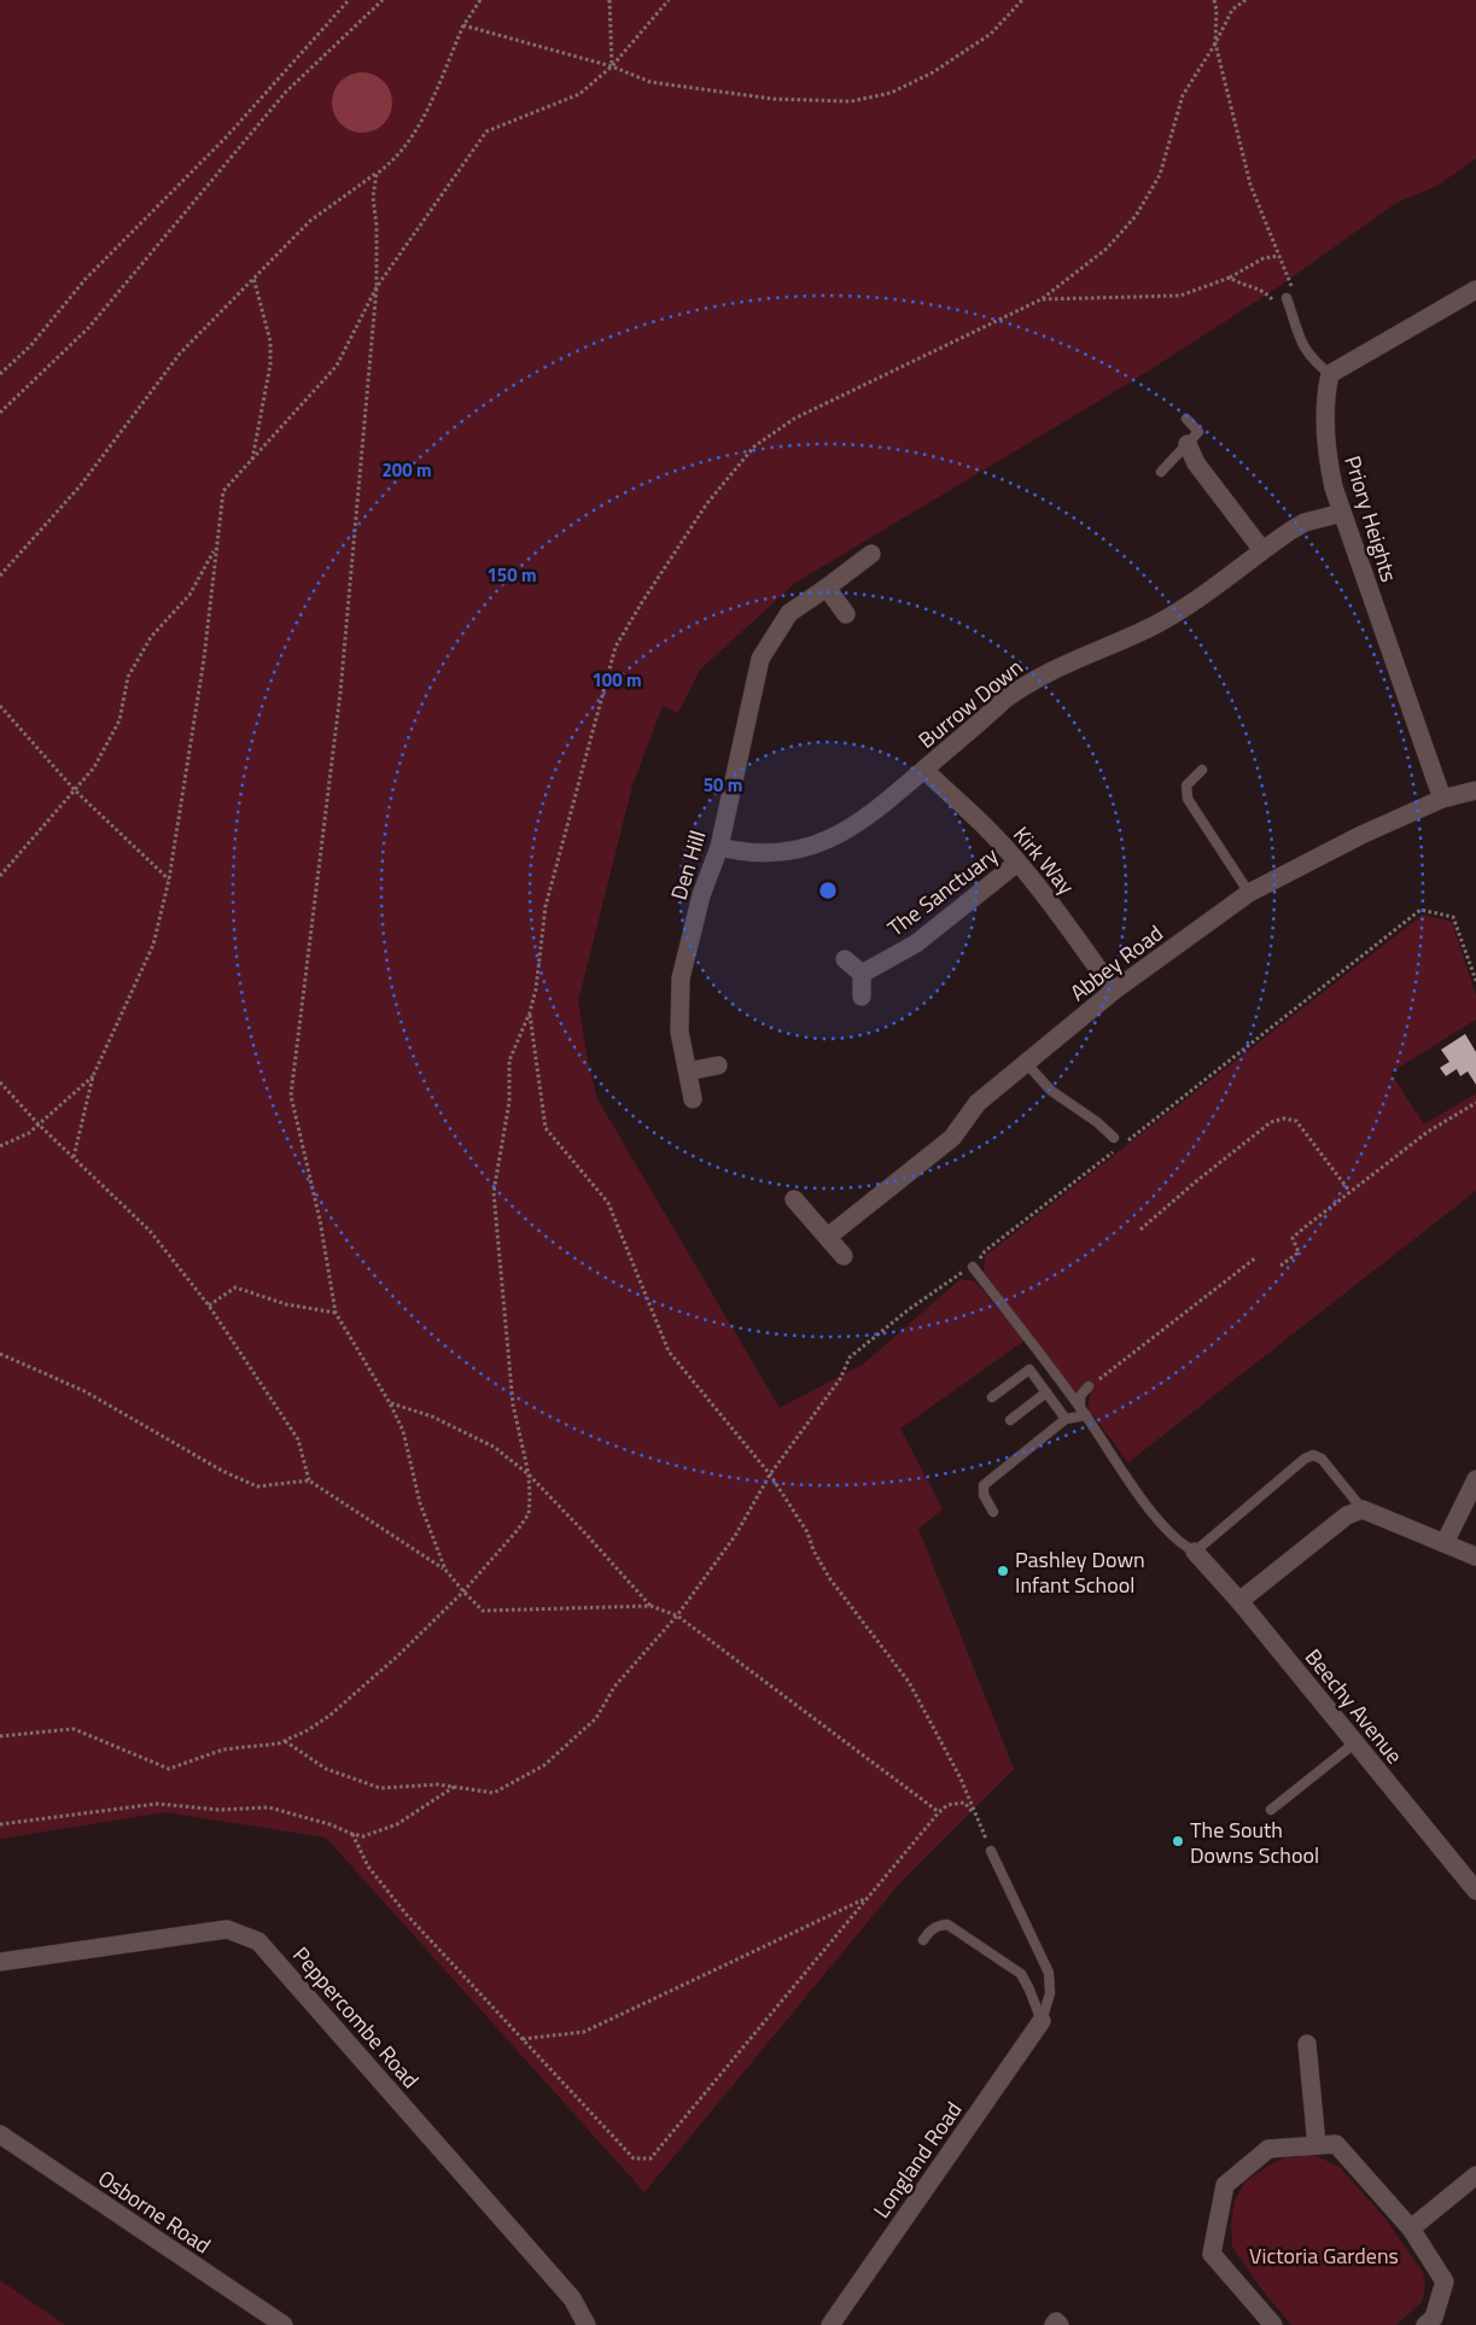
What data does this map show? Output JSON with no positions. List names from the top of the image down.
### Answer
{
  "streets": {
    "street": [
      "Priory Heights",
      "Burrow Down",
      "Kirk Way",
      "Den Hill",
      "The Sanctuary",
      "Abbey Road",
      "Beechy Avenue",
      "Peppercombe Road",
      "Longland Road",
      "Osborne Road"
    ]
  },
  "crossings": [
    ["Priory Heights", "Burrow Down"],
    ["Priory Heights", "Abbey Road"],
    ["Burrow Down", "Kirk Way"],
    ["Burrow Down", "Den Hill"],
    ["Kirk Way", "The Sanctuary"],
    ["Kirk Way", "Abbey Road"]
  ],
  "parks": ["Victoria Gardens"],
  "places": ["Pashley Down Infant School", "The South Downs School"],
  "rings": [
    "200 m",
    "150 m",
    "100 m",
    "50 m"
  ]
}
